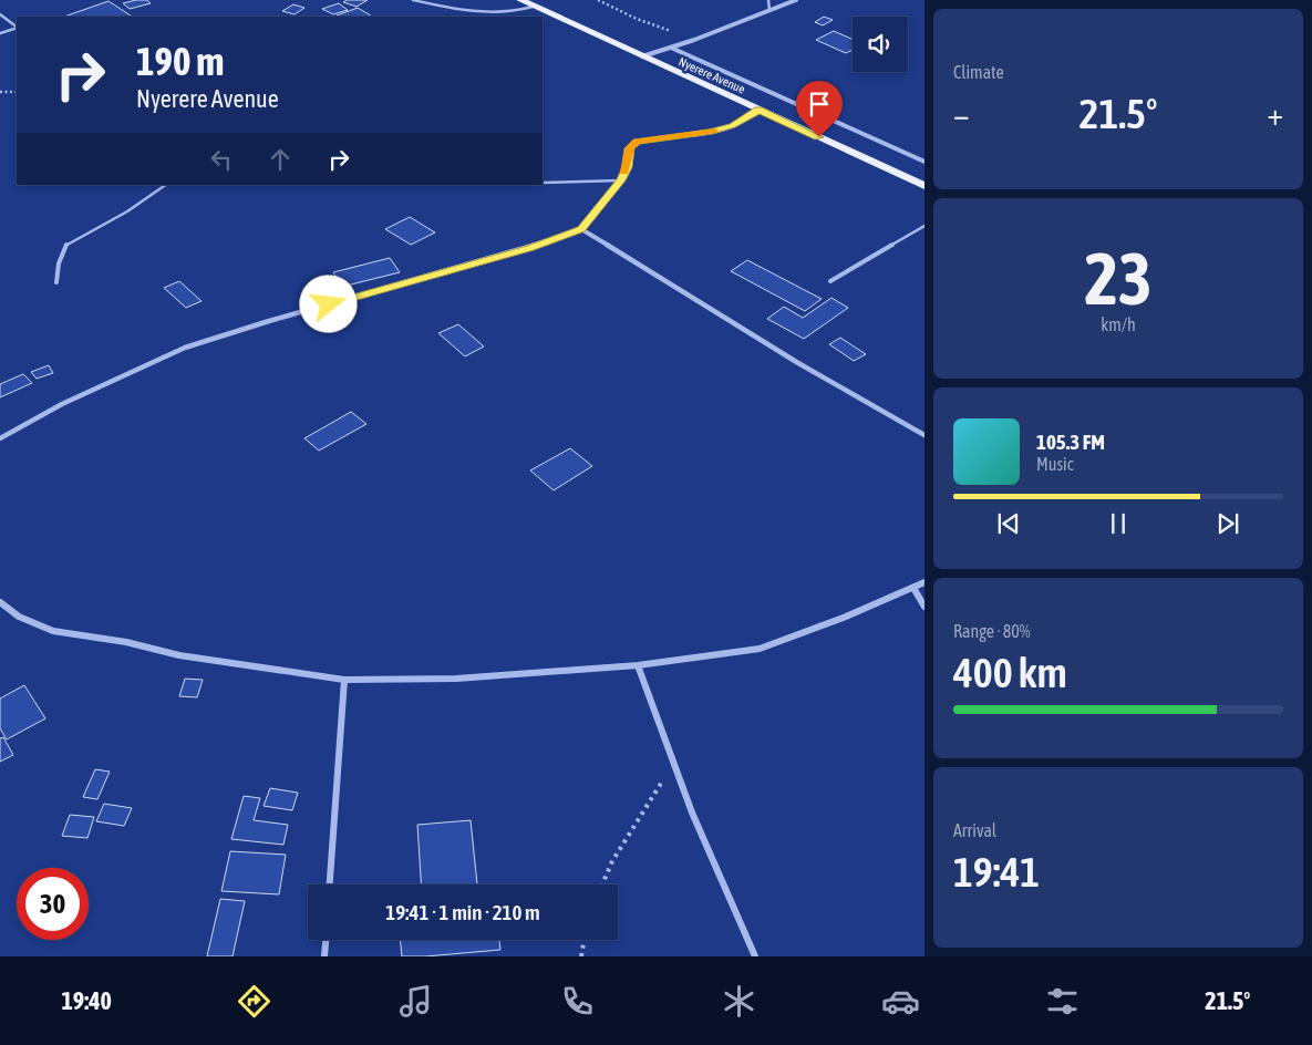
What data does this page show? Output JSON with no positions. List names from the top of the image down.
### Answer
{
  "streets": {
    "main road": ["Nyerere Avenue"]
  },
  "page": {
    "tile": [
      "Climate",
      ["23", "km/h"],
      ["Range · 80%", "400 km"],
      ["Arrival", "19:41"]
    ],
    "turn": ["190 m", "Nyerere Avenue"],
    "heat": ["−", "21.5°", "+"],
    "song": ["105.3 FM", "Music"],
    "limit": "30",
    "trip": "19:41 · 1 min · 210 m",
    "tabs": ["19:40", "21.5°"]
  }
}
